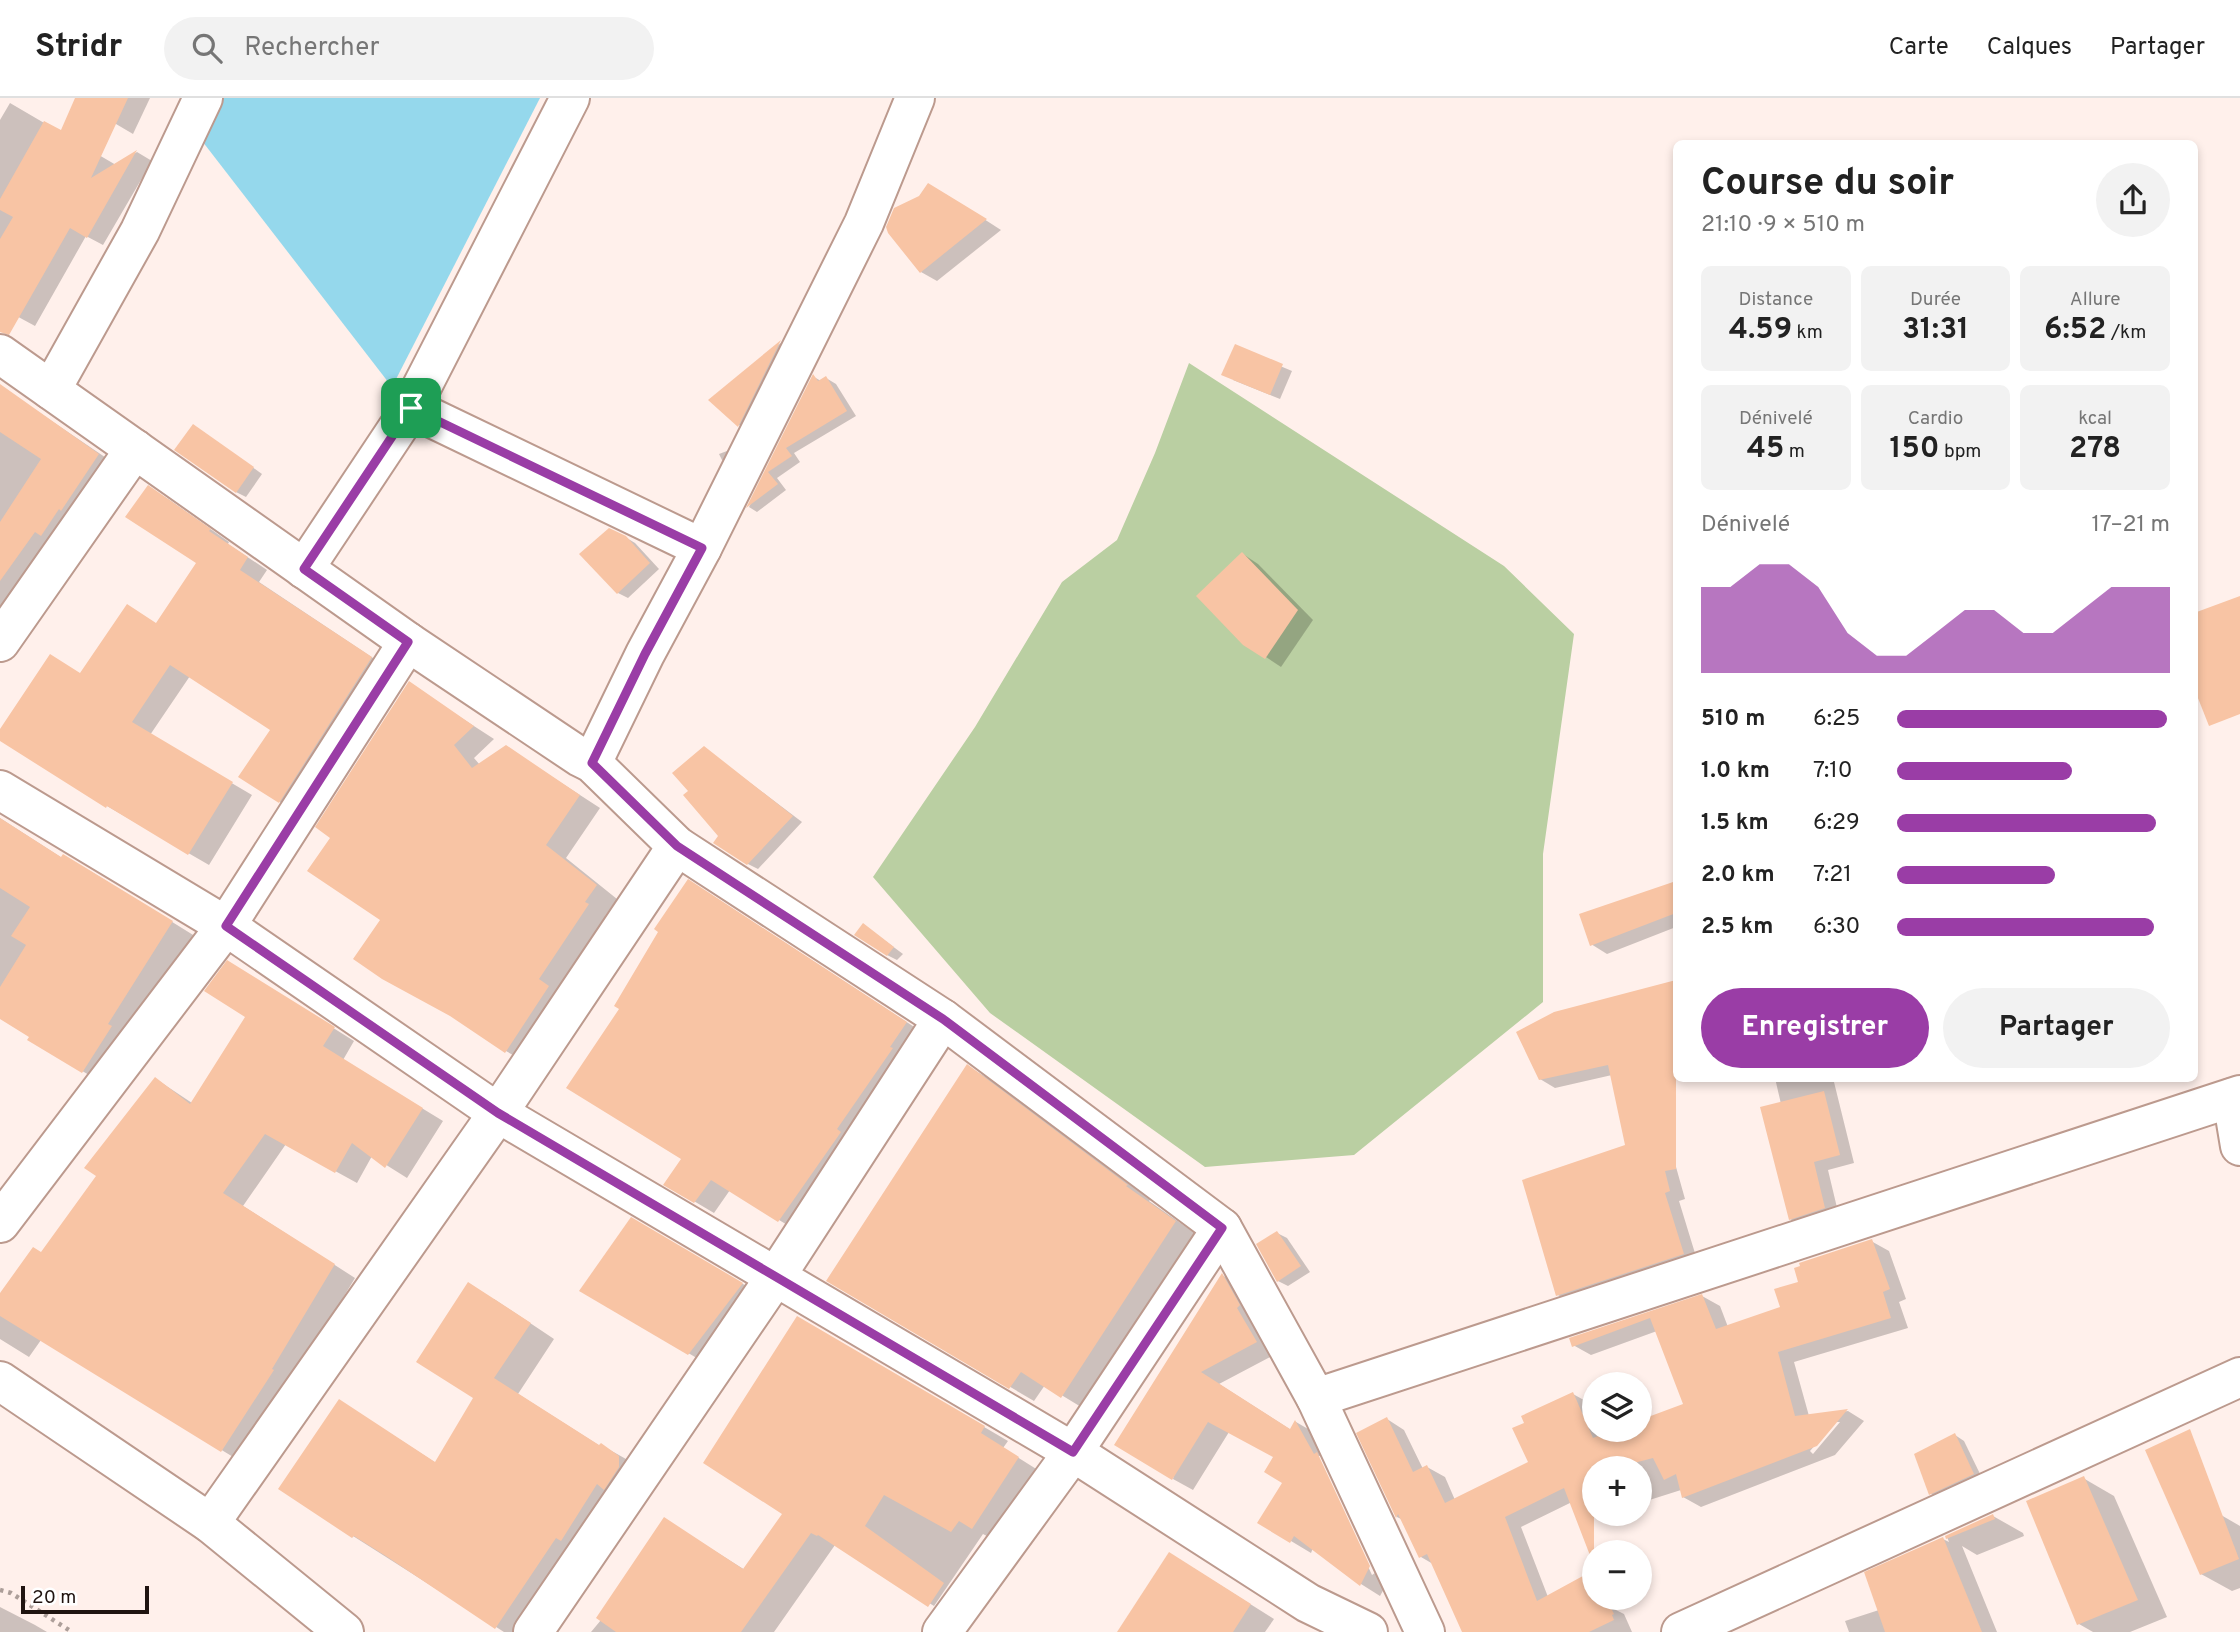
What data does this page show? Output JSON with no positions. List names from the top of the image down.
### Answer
{
  "scale_bar": "20 m",
  "page": {
    "header": "Stridr",
    "search": "Rechercher",
    "nav": ["Carte", "Calques", "Partager"],
    "heading": ["Course du soir", "21:10 · 9 × 510 m"],
    "stats": [
      ["Distance", "4.59 km"],
      ["Durée", "31:31"],
      ["Allure", "6:52 /km"],
      ["Dénivelé", "45 m"],
      ["Cardio", "150 bpm"],
      ["kcal", "278"]
    ],
    "chart": ["Dénivelé", "17–21 m"],
    "list": [
      {
        "name": "510 m",
        "note": "6:25"
      },
      {
        "name": "1.0 km",
        "note": "7:10"
      },
      {
        "name": "1.5 km",
        "note": "6:29"
      },
      {
        "name": "2.0 km",
        "note": "7:21"
      },
      {
        "name": "2.5 km",
        "note": "6:30"
      }
    ],
    "buttons": ["Enregistrer", "Partager"],
    "map_buttons": ["+", "−"],
    "scale": "20 m"
  }
}
